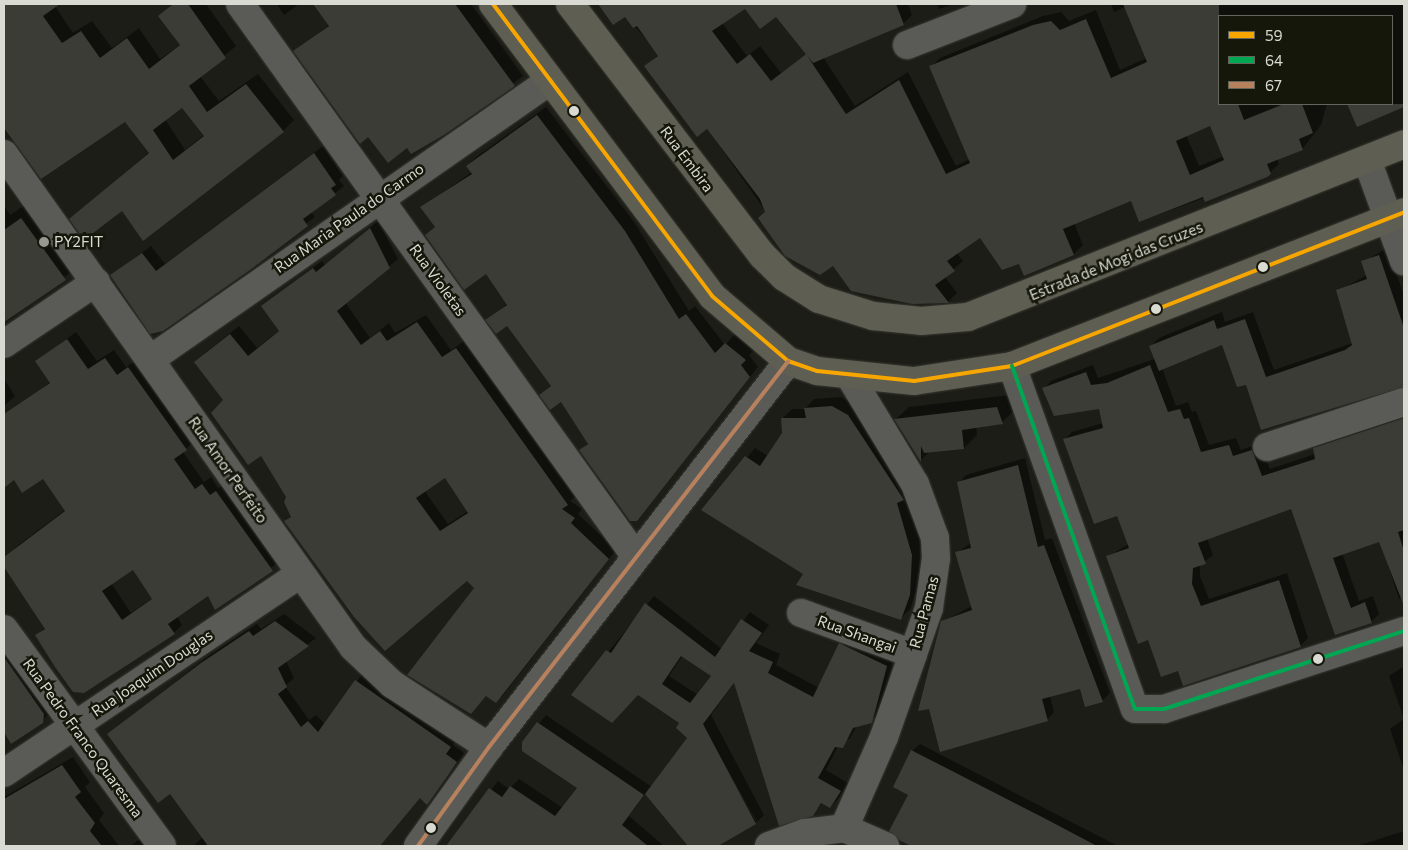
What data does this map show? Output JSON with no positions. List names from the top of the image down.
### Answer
{
  "streets": {
    "main road": ["Rua Embira", "Estrada de Mogi das Cruzes"],
    "street": [
      "Rua Maria Paula do Carmo",
      "Rua Violetas",
      "Rua Amor Perfeito",
      "Rua Pamas",
      "Rua Shangai",
      "Rua Joaquim Douglas",
      "Rua Pedro Franco Quaresma"
    ]
  },
  "crossings": [
    ["Rua Embira", "Estrada de Mogi das Cruzes"],
    ["Rua Maria Paula do Carmo", "Rua Violetas"],
    ["Rua Maria Paula do Carmo", "Rua Amor Perfeito"],
    ["Rua Amor Perfeito", "Rua Joaquim Douglas"],
    ["Rua Pamas", "Rua Shangai"],
    ["Rua Joaquim Douglas", "Rua Pedro Franco Quaresma"]
  ],
  "places": ["PY2FIT"],
  "lines": ["transit line 59", "transit line 67", "transit line 64"],
  "legend": ["59", "64", "67"]
}
